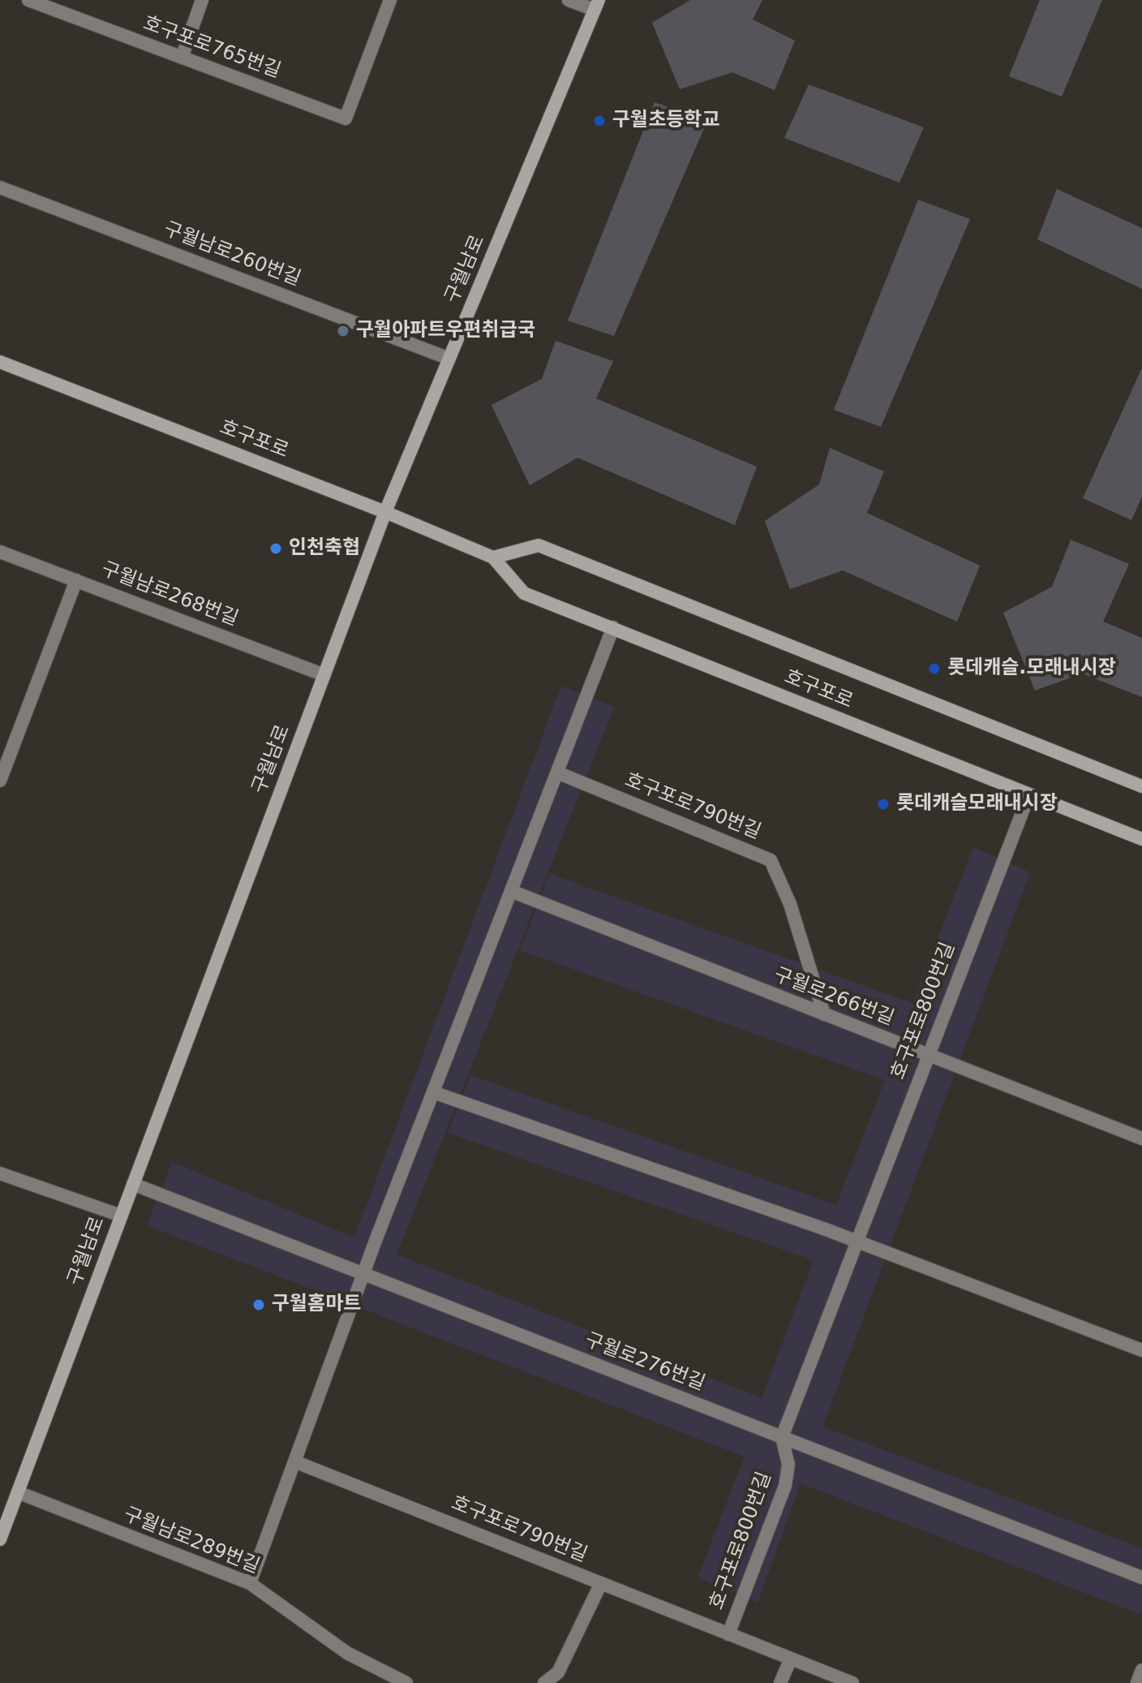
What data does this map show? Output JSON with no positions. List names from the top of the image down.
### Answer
{
  "streets": {
    "main road": ["구월남로", "호구포로"],
    "lane": [
      "호구포로765번길",
      "구월남로260번길",
      "구월남로268번길",
      "호구포로790번길",
      "구월로266번길",
      "호구포로800번길",
      "구월로276번길",
      "구월남로289번길"
    ]
  },
  "crossings": [
    ["구월남로260번길", "구월남로"],
    ["구월남로", "호구포로"],
    ["구월남로", "구월남로268번길"],
    ["구월남로", "구월로276번길"],
    ["구월남로", "구월남로289번길"],
    ["호구포로", "호구포로800번길"],
    ["호구포로790번길", "구월로266번길"],
    ["호구포로790번길", "호구포로800번길"],
    ["구월로266번길", "호구포로800번길"],
    ["호구포로800번길", "구월로276번길"]
  ],
  "places": [
    "구월초등학교",
    "구월아파트우편취급국",
    "인천축협",
    "롯데캐슬.모래내시장",
    "롯데캐슬모래내시장",
    "구월홈마트"
  ]
}
